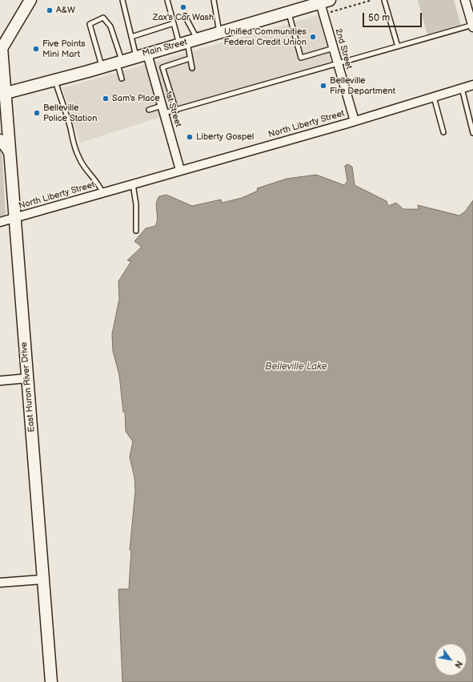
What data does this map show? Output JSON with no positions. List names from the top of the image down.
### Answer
{
  "streets": {
    "main road": ["Main Street", "East Huron River Drive"],
    "street": ["2nd Street", "1st Street", "North Liberty Street"]
  },
  "crossings": [
    ["Main Street", "2nd Street"],
    ["Main Street", "1st Street"],
    ["Main Street", "East Huron River Drive"],
    ["2nd Street", "North Liberty Street"],
    ["1st Street", "North Liberty Street"],
    ["North Liberty Street", "East Huron River Drive"]
  ],
  "water": ["Belleville Lake"],
  "places": [
    "Zax's Car Wash",
    "A&W",
    "Unified Communities Federal Credit Union",
    "Five Points Mini Mart",
    "Belleville Fire Department",
    "Sam's Place",
    "Belleville Police Station",
    "Liberty Gospel"
  ],
  "scale_bar": "50 m",
  "north": "bottom right"
}
